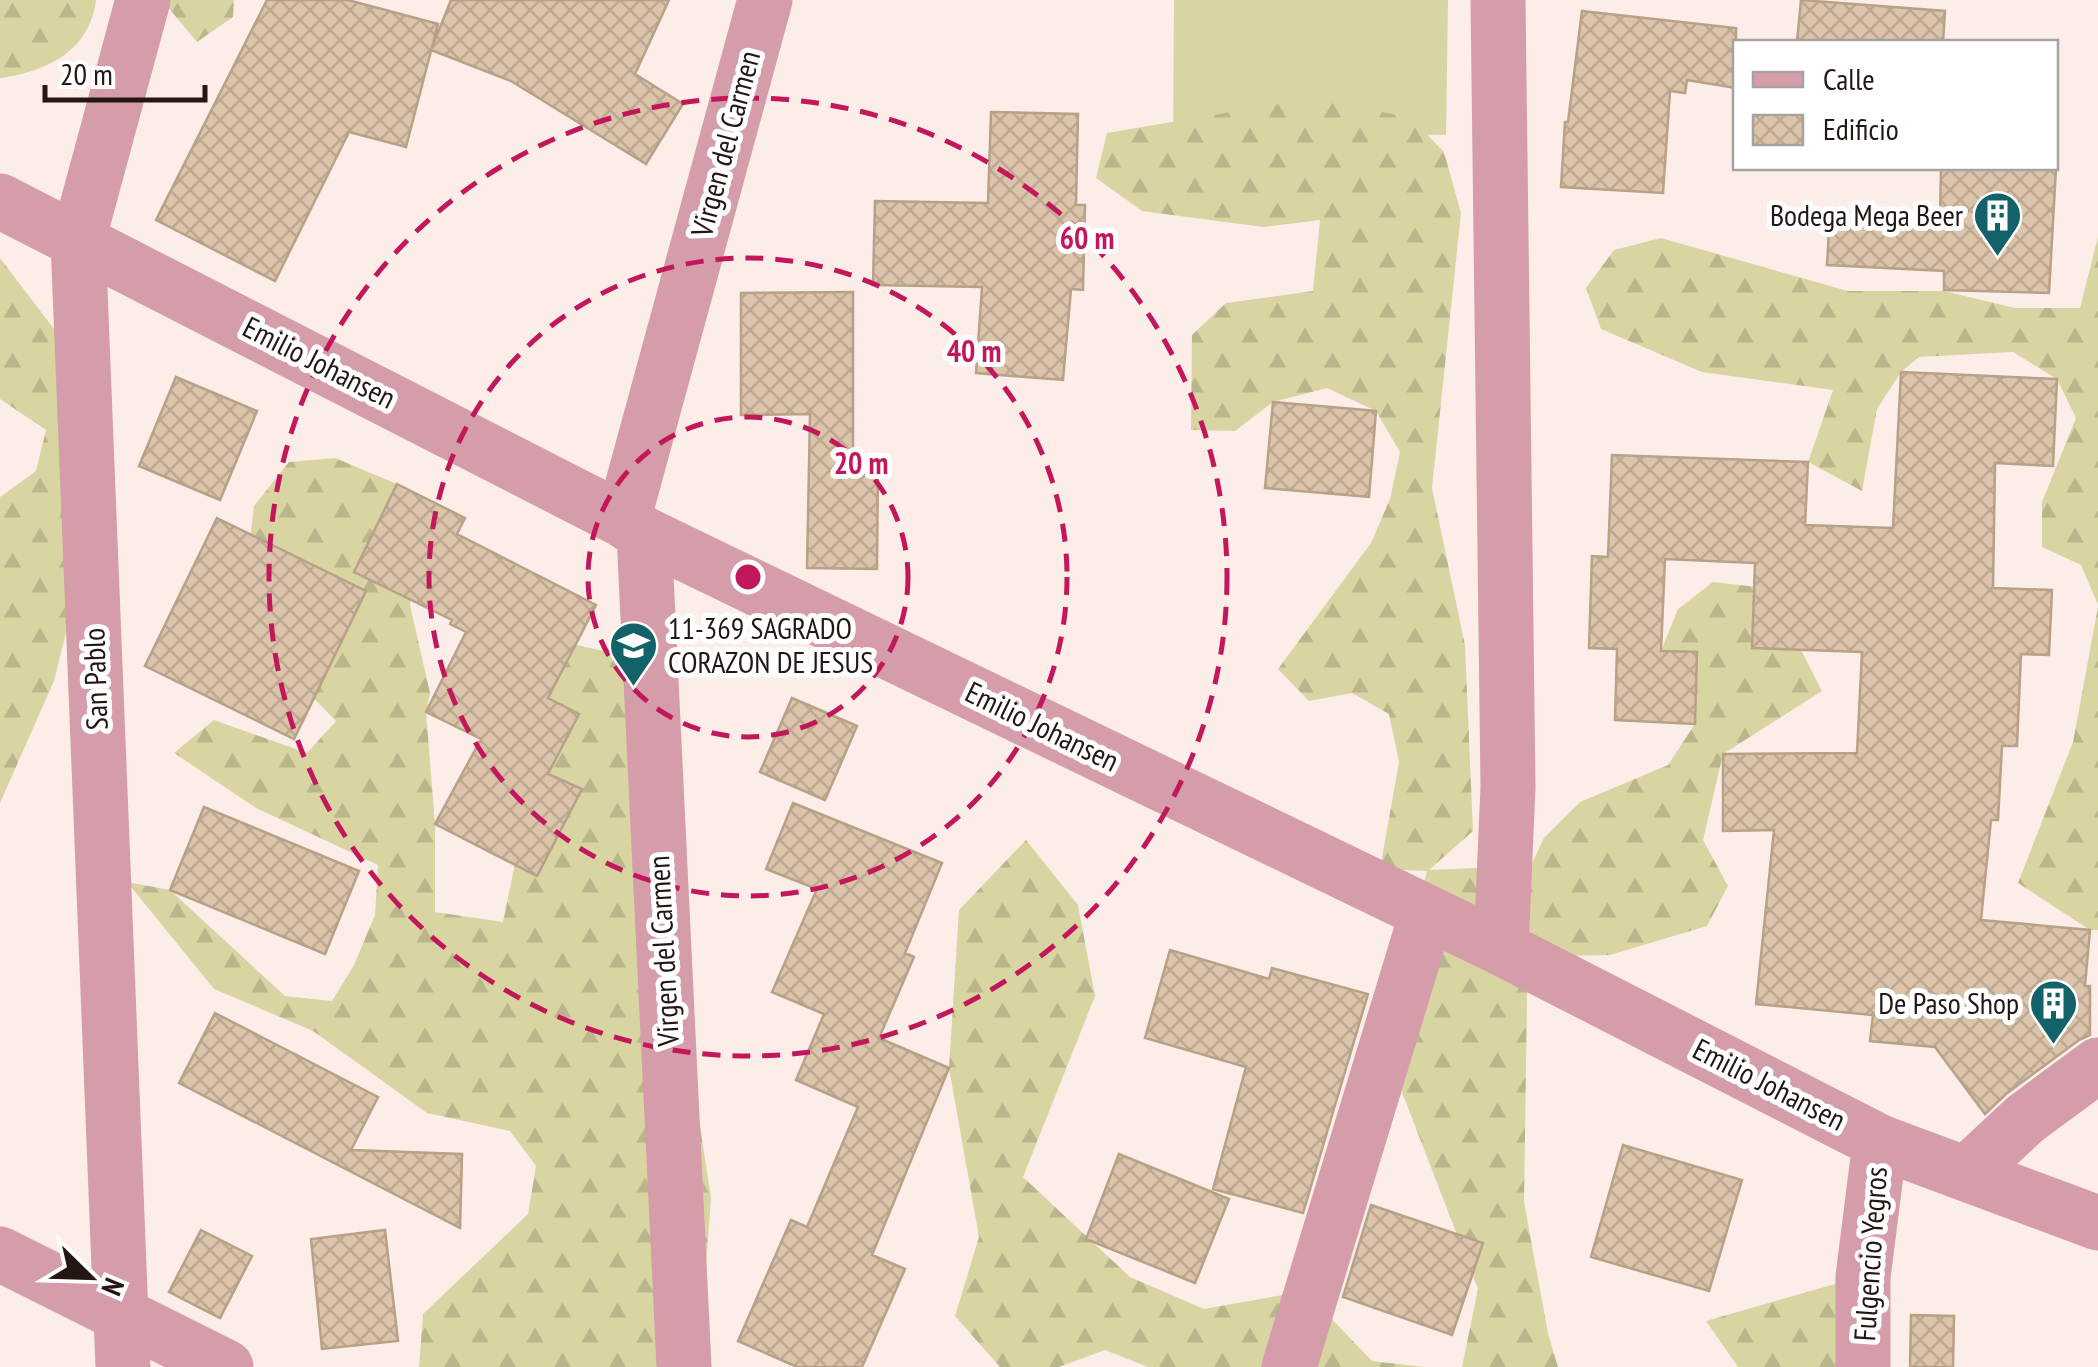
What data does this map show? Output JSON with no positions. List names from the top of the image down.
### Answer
{
  "streets": {
    "street": [
      "Virgen del Carmen",
      "Emilio Johansen",
      "San Pablo",
      "Fulgencio Yegros"
    ]
  },
  "crossings": [
    ["Virgen del Carmen", "Emilio Johansen"],
    ["Emilio Johansen", "San Pablo"],
    ["Emilio Johansen", "Fulgencio Yegros"]
  ],
  "places": {
    "building": ["Bodega Mega Beer", "De Paso Shop"],
    "school or university": ["11-369 SAGRADO CORAZON DE JESUS"]
  },
  "legend": ["Calle", "Edificio"],
  "scale_bar": "20 m",
  "north": "bottom right",
  "rings": ["60 m", "40 m", "20 m"]
}
